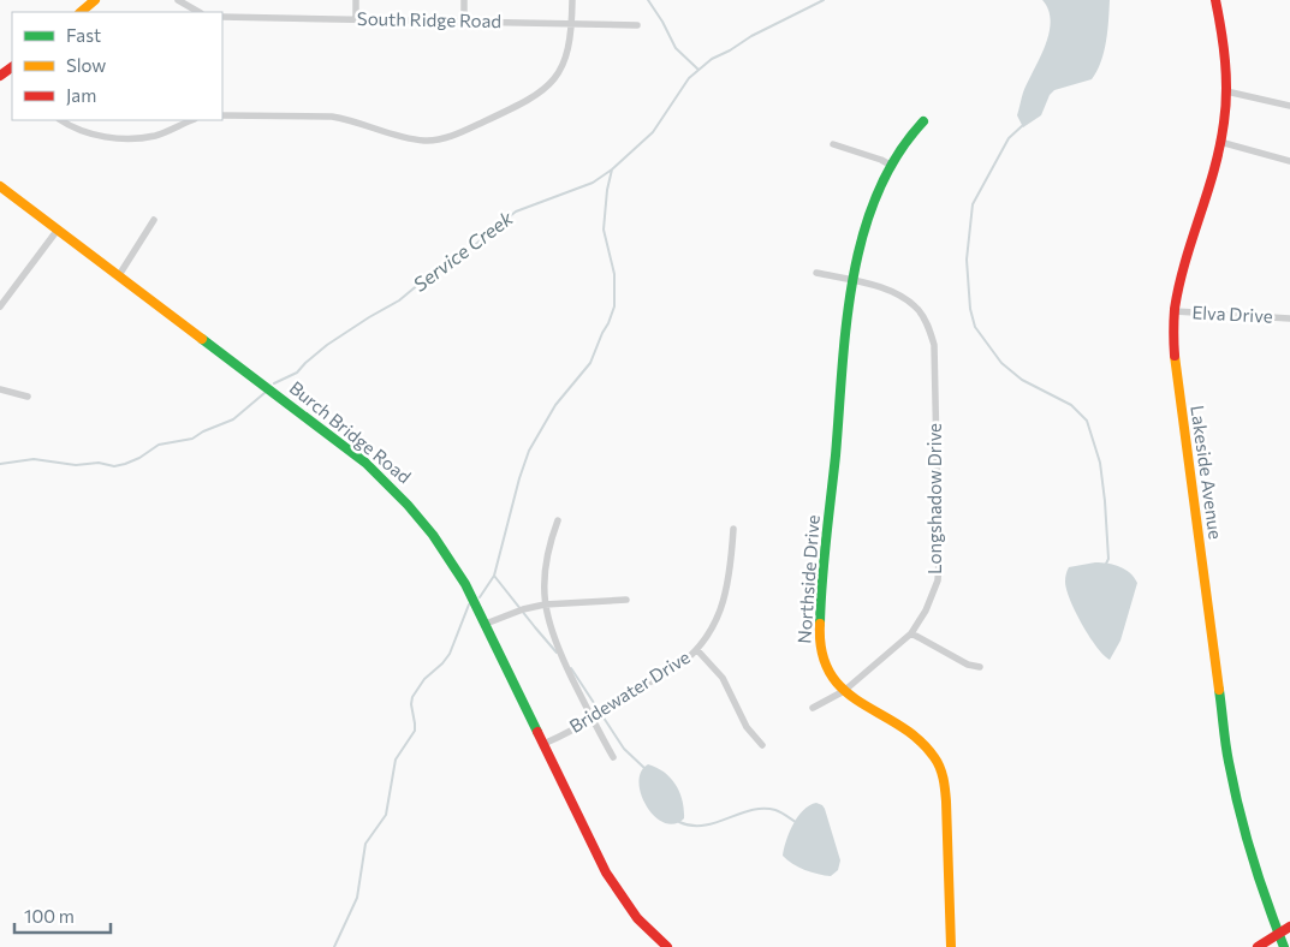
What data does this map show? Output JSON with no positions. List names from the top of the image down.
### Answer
{
  "streets": {
    "street": [
      "South Ridge Road",
      "Elva Drive",
      "Burch Bridge Road",
      "Lakeside Avenue",
      "Longshadow Drive",
      "Northside Drive",
      "Bridewater Drive"
    ]
  },
  "crossings": [
    ["Elva Drive", "Lakeside Avenue"],
    ["Burch Bridge Road", "Bridewater Drive"],
    ["Longshadow Drive", "Northside Drive"]
  ],
  "water": ["Service Creek"],
  "legend": ["Fast", "Slow", "Jam"],
  "scale_bar": "100 m"
}
